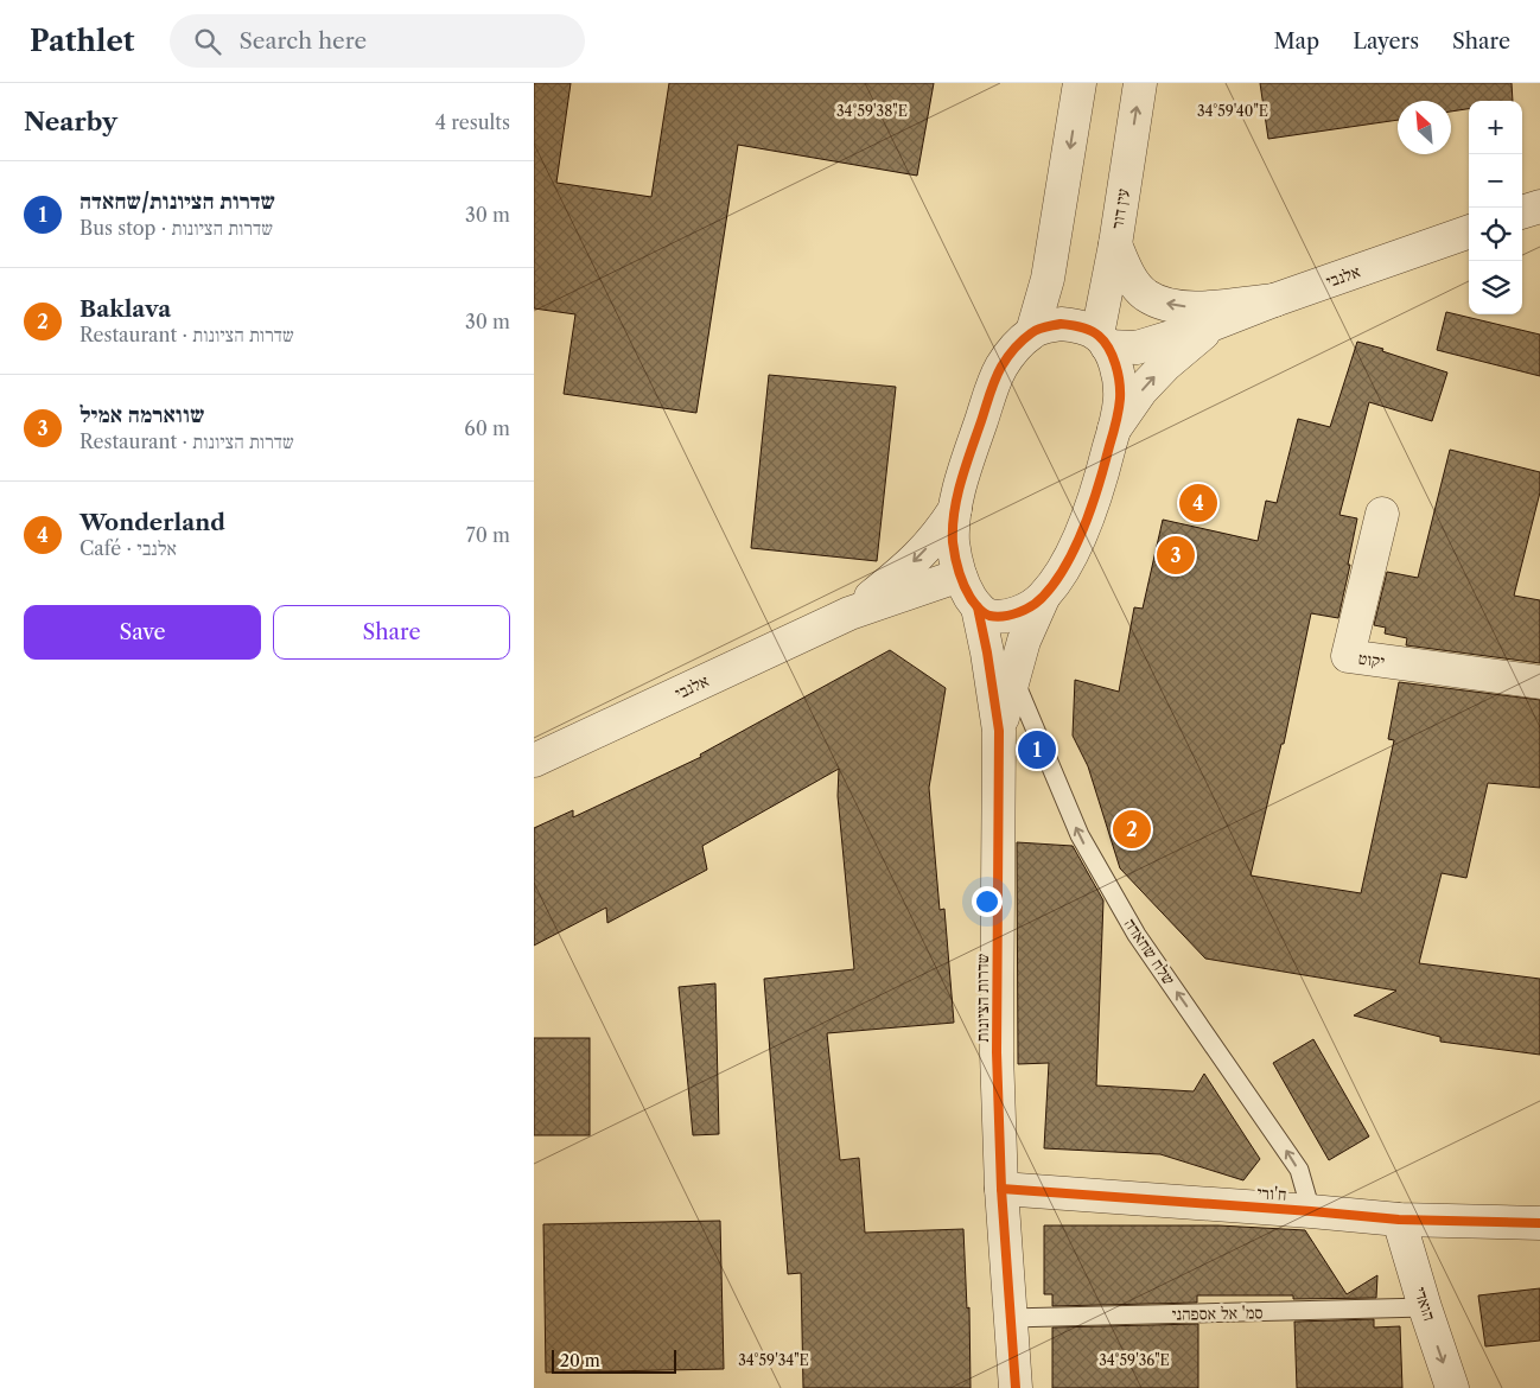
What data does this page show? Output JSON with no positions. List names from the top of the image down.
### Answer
{
  "streets": {
    "street": [
      "עין דור",
      "אלנבי",
      "יקוט",
      "שדרות הציונות",
      "ח'ורי",
      "הואדי"
    ],
    "lane": ["שלח שחאדה", "סמ' אל אספהני"]
  },
  "crossings": [
    ["עין דור", "אלנבי"],
    ["עין דור", "שדרות הציונות"],
    ["אלנבי", "שדרות הציונות"],
    ["שלח שחאדה", "שדרות הציונות"],
    ["שלח שחאדה", "ח'ורי"],
    ["שדרות הציונות", "ח'ורי"],
    ["שדרות הציונות", "סמ' אל אספהני"],
    ["ח'ורי", "הואדי"],
    ["הואדי", "סמ' אל אספהני"]
  ],
  "one_way": ["שלח שחאדה", "הואדי"],
  "scale_bar": "20 m",
  "north": "top left",
  "page": {
    "header": "Pathlet",
    "search": "Search here",
    "nav": ["Map", "Layers", "Share"],
    "heading": ["Nearby", "4 results"],
    "map_buttons": ["+", "−"],
    "list": [
      {
        "mark": "1",
        "name": "שדרות הציונות/שחאדה",
        "note": "Bus stop · שדרות הציונות",
        "value": "30 m"
      },
      {
        "mark": "2",
        "name": "Baklava",
        "note": "Restaurant · שדרות הציונות",
        "value": "30 m"
      },
      {
        "mark": "3",
        "name": "שווארמה אמיל",
        "note": "Restaurant · שדרות הציונות",
        "value": "60 m"
      },
      {
        "mark": "4",
        "name": "Wonderland",
        "note": "Café · אלנבי",
        "value": "70 m"
      }
    ],
    "pins": [
      "4",
      "3",
      "1",
      "2"
    ],
    "buttons": ["Save", "Share"],
    "scale": "20 m"
  },
  "coordinates": [
    "34°59'38\"E",
    "34°59'40\"E",
    "34°59'34\"E",
    "34°59'36\"E"
  ]
}
